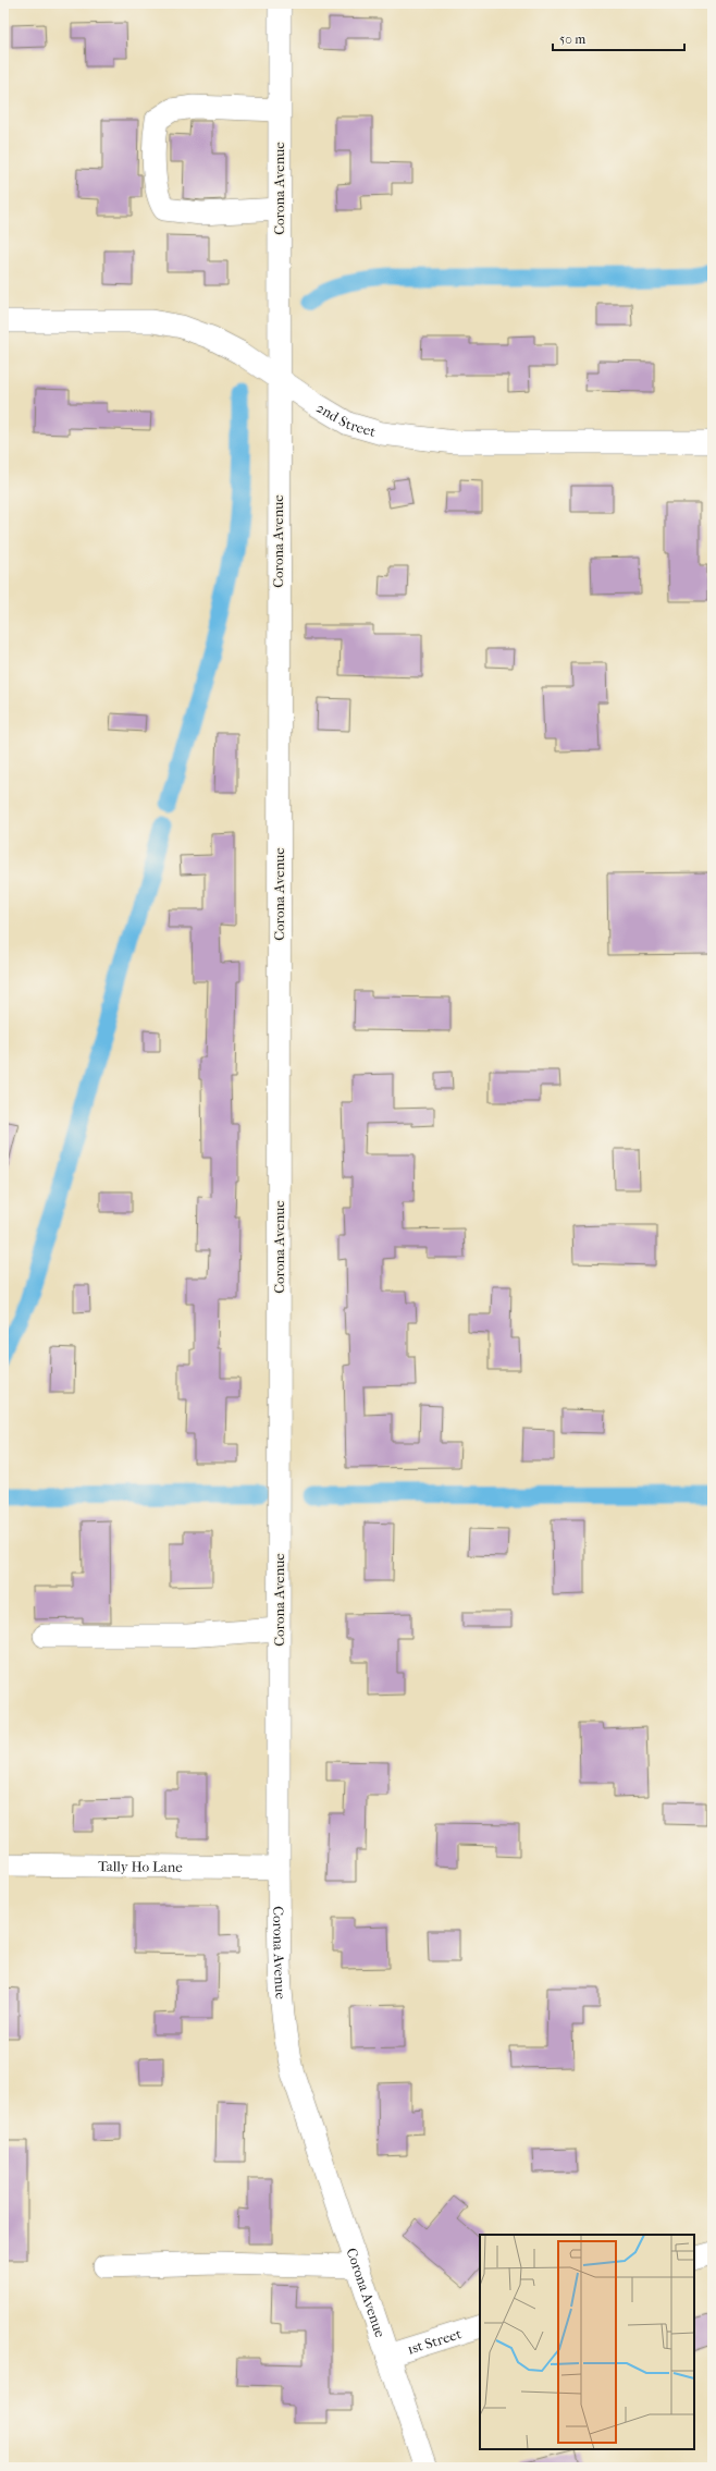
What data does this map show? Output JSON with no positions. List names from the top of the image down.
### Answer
{
  "streets": {
    "street": [
      "Corona Avenue",
      "2nd Street",
      "Tally Ho Lane",
      "1st Street"
    ]
  },
  "crossings": [
    ["Corona Avenue", "2nd Street"],
    ["Corona Avenue", "Tally Ho Lane"],
    ["Corona Avenue", "1st Street"]
  ],
  "scale_bar": "50 m"
}
